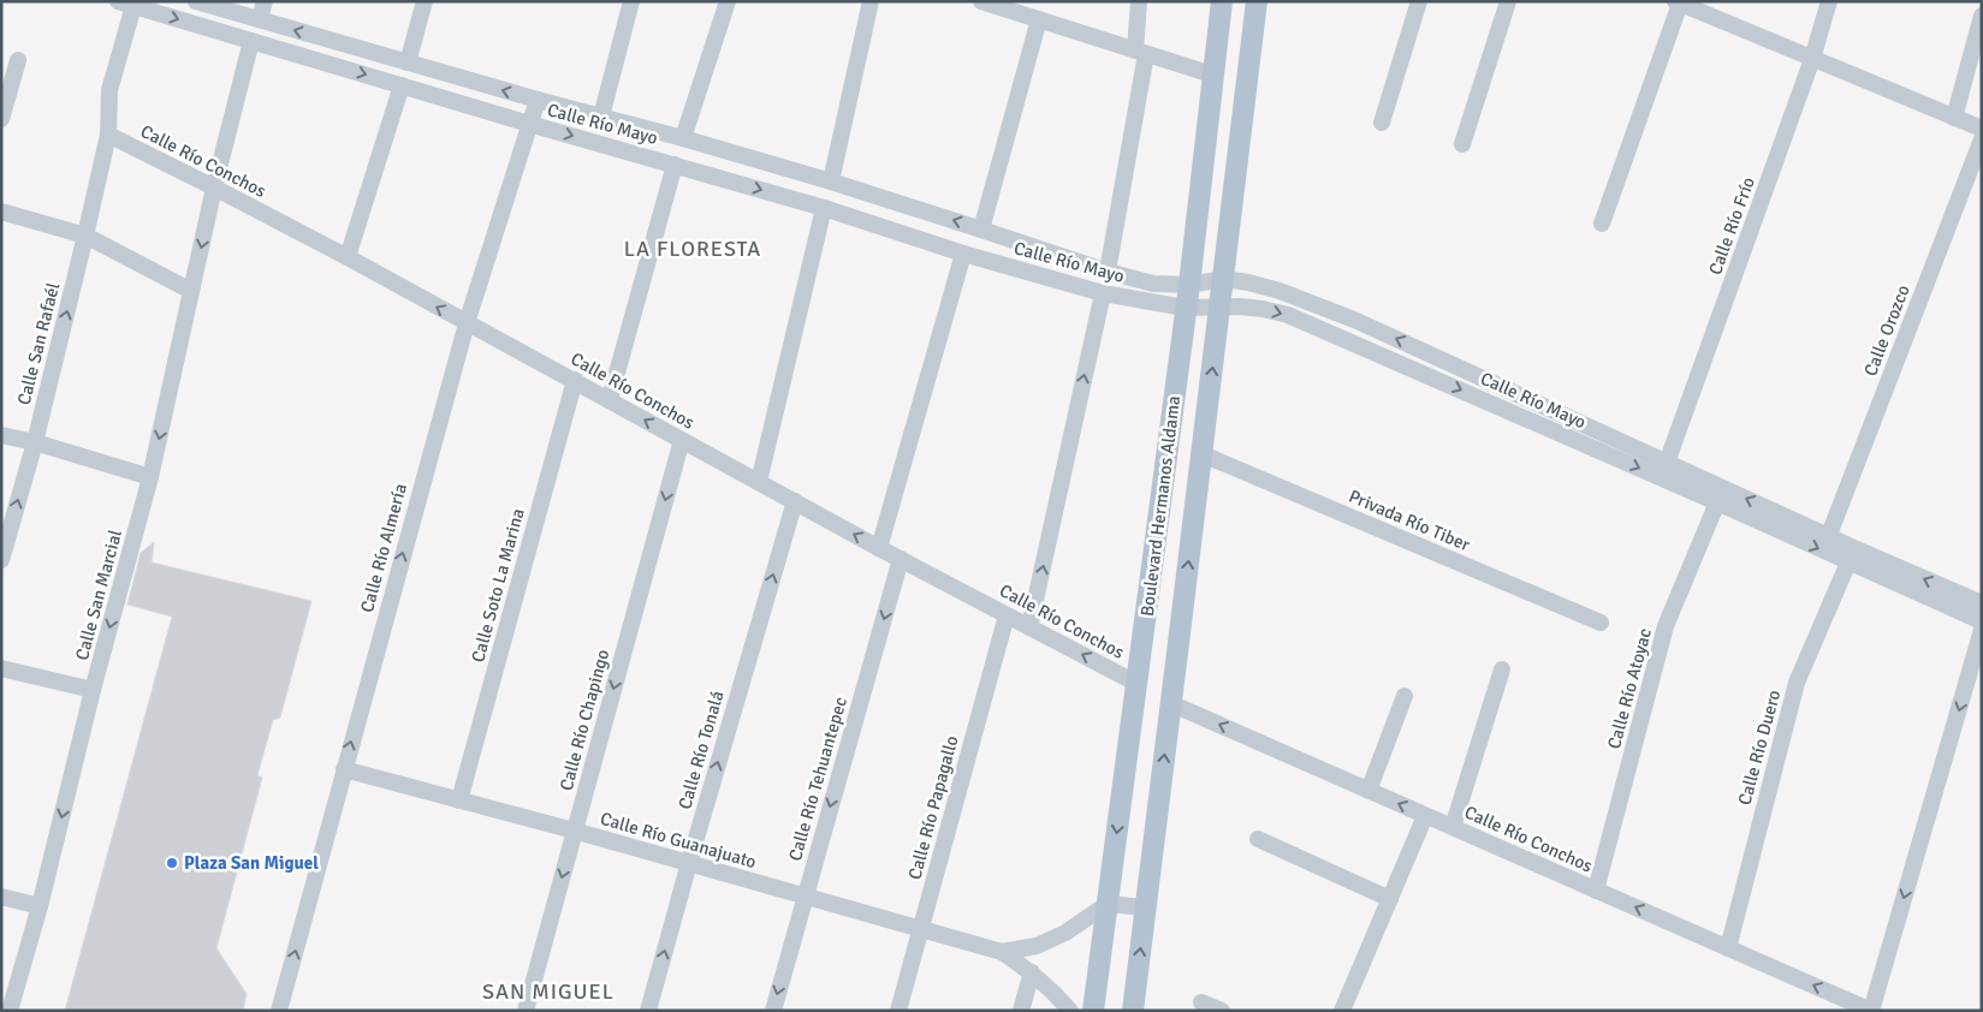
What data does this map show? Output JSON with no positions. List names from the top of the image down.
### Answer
{
  "streets": {
    "main road": ["Boulevard Hermanos Aldama"],
    "street": [
      "Calle Río Mayo",
      "Calle Río Conchos",
      "Calle Río Frío",
      "Calle Orozco",
      "Calle San Rafaél",
      "Privada Río Tiber",
      "Calle Río Almería",
      "Calle Soto La Marina",
      "Calle San Marcial",
      "Calle Río Atoyac",
      "Calle Río Chapingo",
      "Calle Río Duero",
      "Calle Río Tonalá",
      "Calle Río Tehuantepec",
      "Calle Río Papagallo",
      "Calle Río Guanajuato"
    ]
  },
  "crossings": [
    ["Calle Río Mayo", "Calle Río Frío"],
    ["Calle Río Mayo", "Calle Orozco"],
    ["Calle Río Mayo", "Calle San Rafaél"],
    ["Calle Río Mayo", "Boulevard Hermanos Aldama"],
    ["Calle Río Mayo", "Calle Río Almería"],
    ["Calle Río Mayo", "Calle San Marcial"],
    ["Calle Río Mayo", "Calle Río Atoyac"],
    ["Calle Río Mayo", "Calle Río Duero"],
    ["Calle Río Conchos", "Calle San Rafaél"],
    ["Calle Río Conchos", "Boulevard Hermanos Aldama"],
    ["Calle Río Conchos", "Calle Río Almería"],
    ["Calle Río Conchos", "Calle Soto La Marina"],
    ["Calle Río Conchos", "Calle San Marcial"],
    ["Calle Río Conchos", "Calle Río Atoyac"],
    ["Calle Río Conchos", "Calle Río Chapingo"],
    ["Calle Río Conchos", "Calle Río Duero"],
    ["Calle Río Conchos", "Calle Río Tonalá"],
    ["Calle Río Conchos", "Calle Río Tehuantepec"],
    ["Calle Río Conchos", "Calle Río Papagallo"],
    ["Boulevard Hermanos Aldama", "Privada Río Tiber"],
    ["Boulevard Hermanos Aldama", "Calle Río Guanajuato"],
    ["Calle Río Almería", "Calle Río Guanajuato"],
    ["Calle Soto La Marina", "Calle Río Guanajuato"],
    ["Calle Río Chapingo", "Calle Río Guanajuato"],
    ["Calle Río Tonalá", "Calle Río Guanajuato"],
    ["Calle Río Tehuantepec", "Calle Río Guanajuato"],
    ["Calle Río Papagallo", "Calle Río Guanajuato"]
  ],
  "one_way": [
    "Calle Río Conchos",
    "Calle San Rafaél",
    "Calle Río Almería",
    "Calle San Marcial",
    "Calle Río Chapingo",
    "Calle Río Tonalá",
    "Calle Río Tehuantepec"
  ],
  "districts": ["LA FLORESTA", "SAN MIGUEL"],
  "places": ["Plaza San Miguel"]
}
